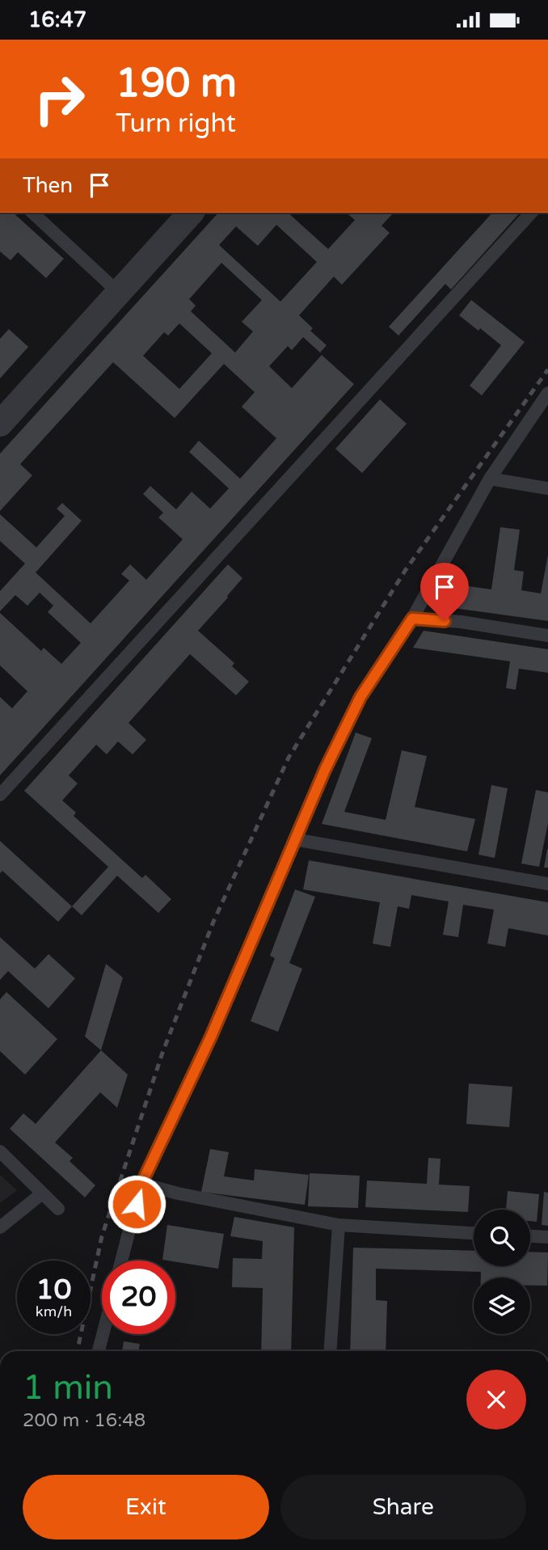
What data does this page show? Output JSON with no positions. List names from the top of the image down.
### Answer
{
  "page": {
    "status": "16:47",
    "turn": ["190 m", "Turn right"],
    "then": "Then",
    "speed": "10 km/h",
    "limit": "20",
    "heading": ["1 min", "200 m · 16:48"],
    "buttons": ["Exit", "Share"]
  }
}
